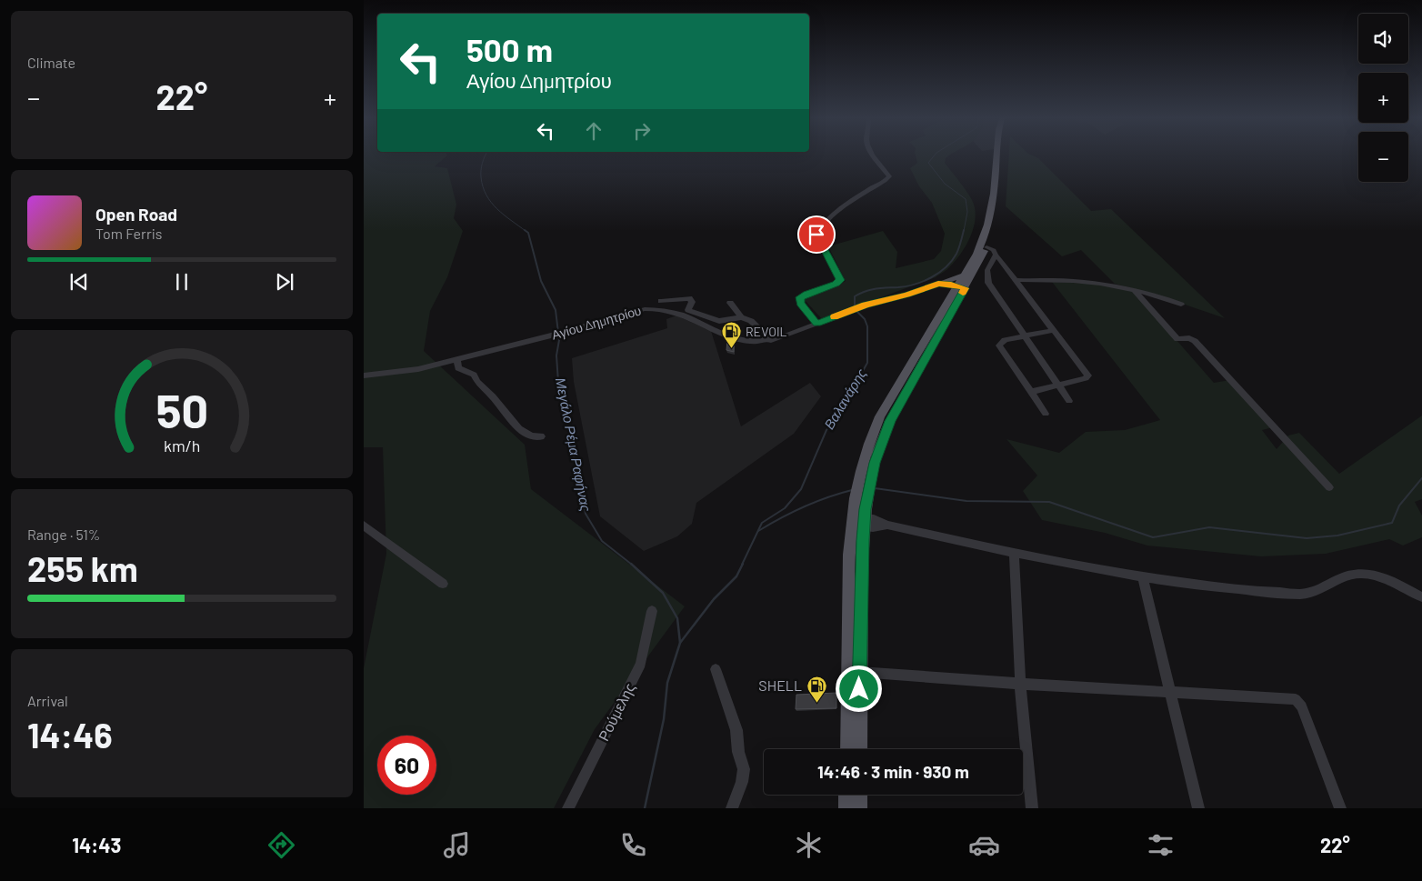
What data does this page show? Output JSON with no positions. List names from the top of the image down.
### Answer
{
  "streets": {
    "street": ["Αγίου Δημητρίου", "Ρούμελης"]
  },
  "water": ["Βαλανάρης", "Μεγάλο Ρέμα Ραφήνας"],
  "places": {
    "fuel station": ["REVOIL", "SHELL"]
  },
  "page": {
    "tile": [
      "Climate",
      ["Range · 51%", "255 km"],
      ["Arrival", "14:46"]
    ],
    "map_buttons": ["+", "−"],
    "turn": ["500 m", "Αγίου Δημητρίου"],
    "heat": ["−", "22°", "+"],
    "song": ["Open Road", "Tom Ferris"],
    "limit": "60",
    "trip": "14:46 · 3 min · 930 m",
    "tabs": ["14:43", "22°"],
    "gauge": ["50", "km/h"]
  }
}
